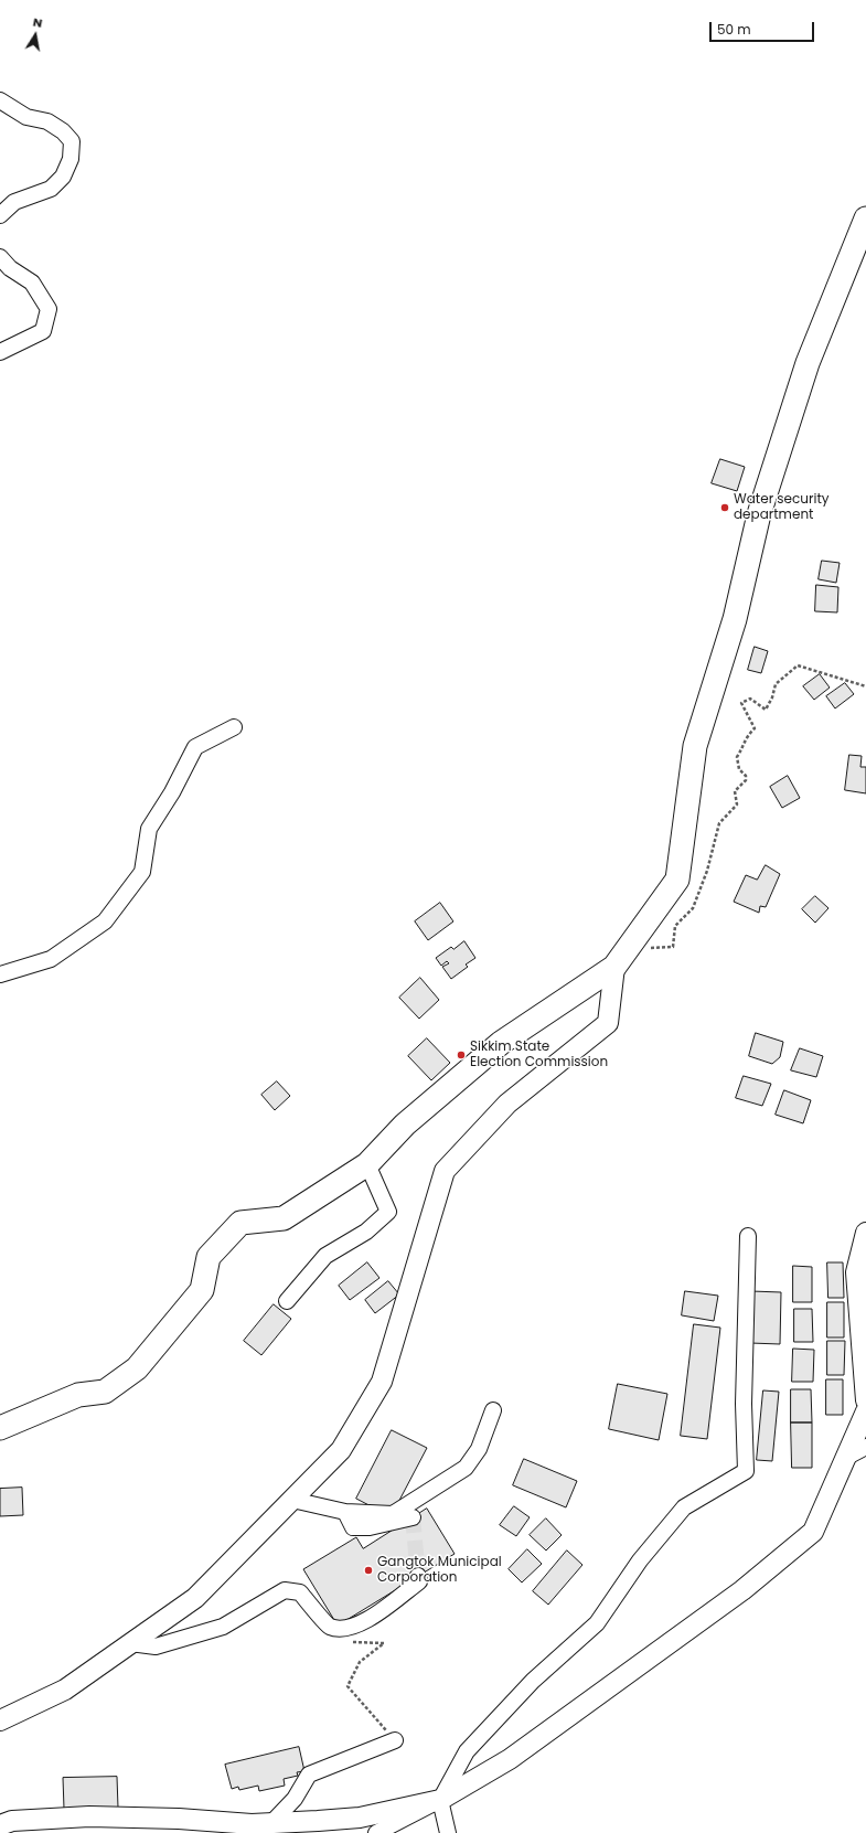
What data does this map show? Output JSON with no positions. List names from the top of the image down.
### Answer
{
  "places": ["Water security department", "Sikkim State Election Commission", "Gangtok Municipal Corporation"],
  "scale_bar": "50 m",
  "north": "top"
}
